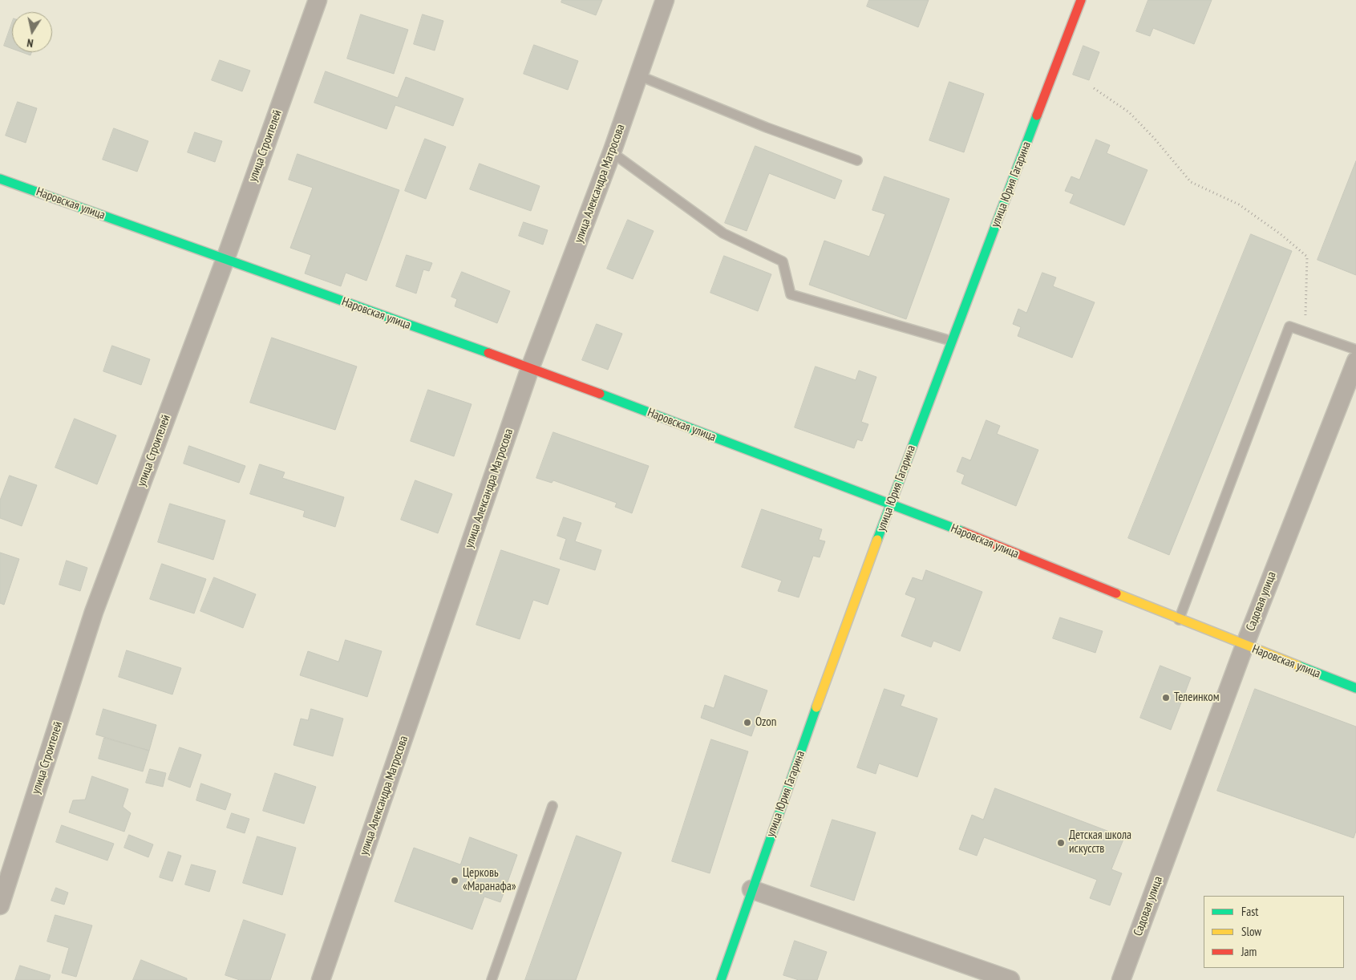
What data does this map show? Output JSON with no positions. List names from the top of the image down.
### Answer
{
  "streets": {
    "street": [
      "улица Строителей",
      "улица Александра Матросова",
      "улица Юрия Гагарина",
      "Наровская улица",
      "Садовая улица"
    ]
  },
  "crossings": [
    ["улица Строителей", "Наровская улица"],
    ["улица Александра Матросова", "Наровская улица"],
    ["улица Юрия Гагарина", "Наровская улица"],
    ["Наровская улица", "Садовая улица"]
  ],
  "places": [
    "Телеинком",
    "Ozon",
    "Детская школа искусств",
    "Церковь «Маранафа»"
  ],
  "legend": ["Fast", "Slow", "Jam"],
  "north": "bottom"
}
